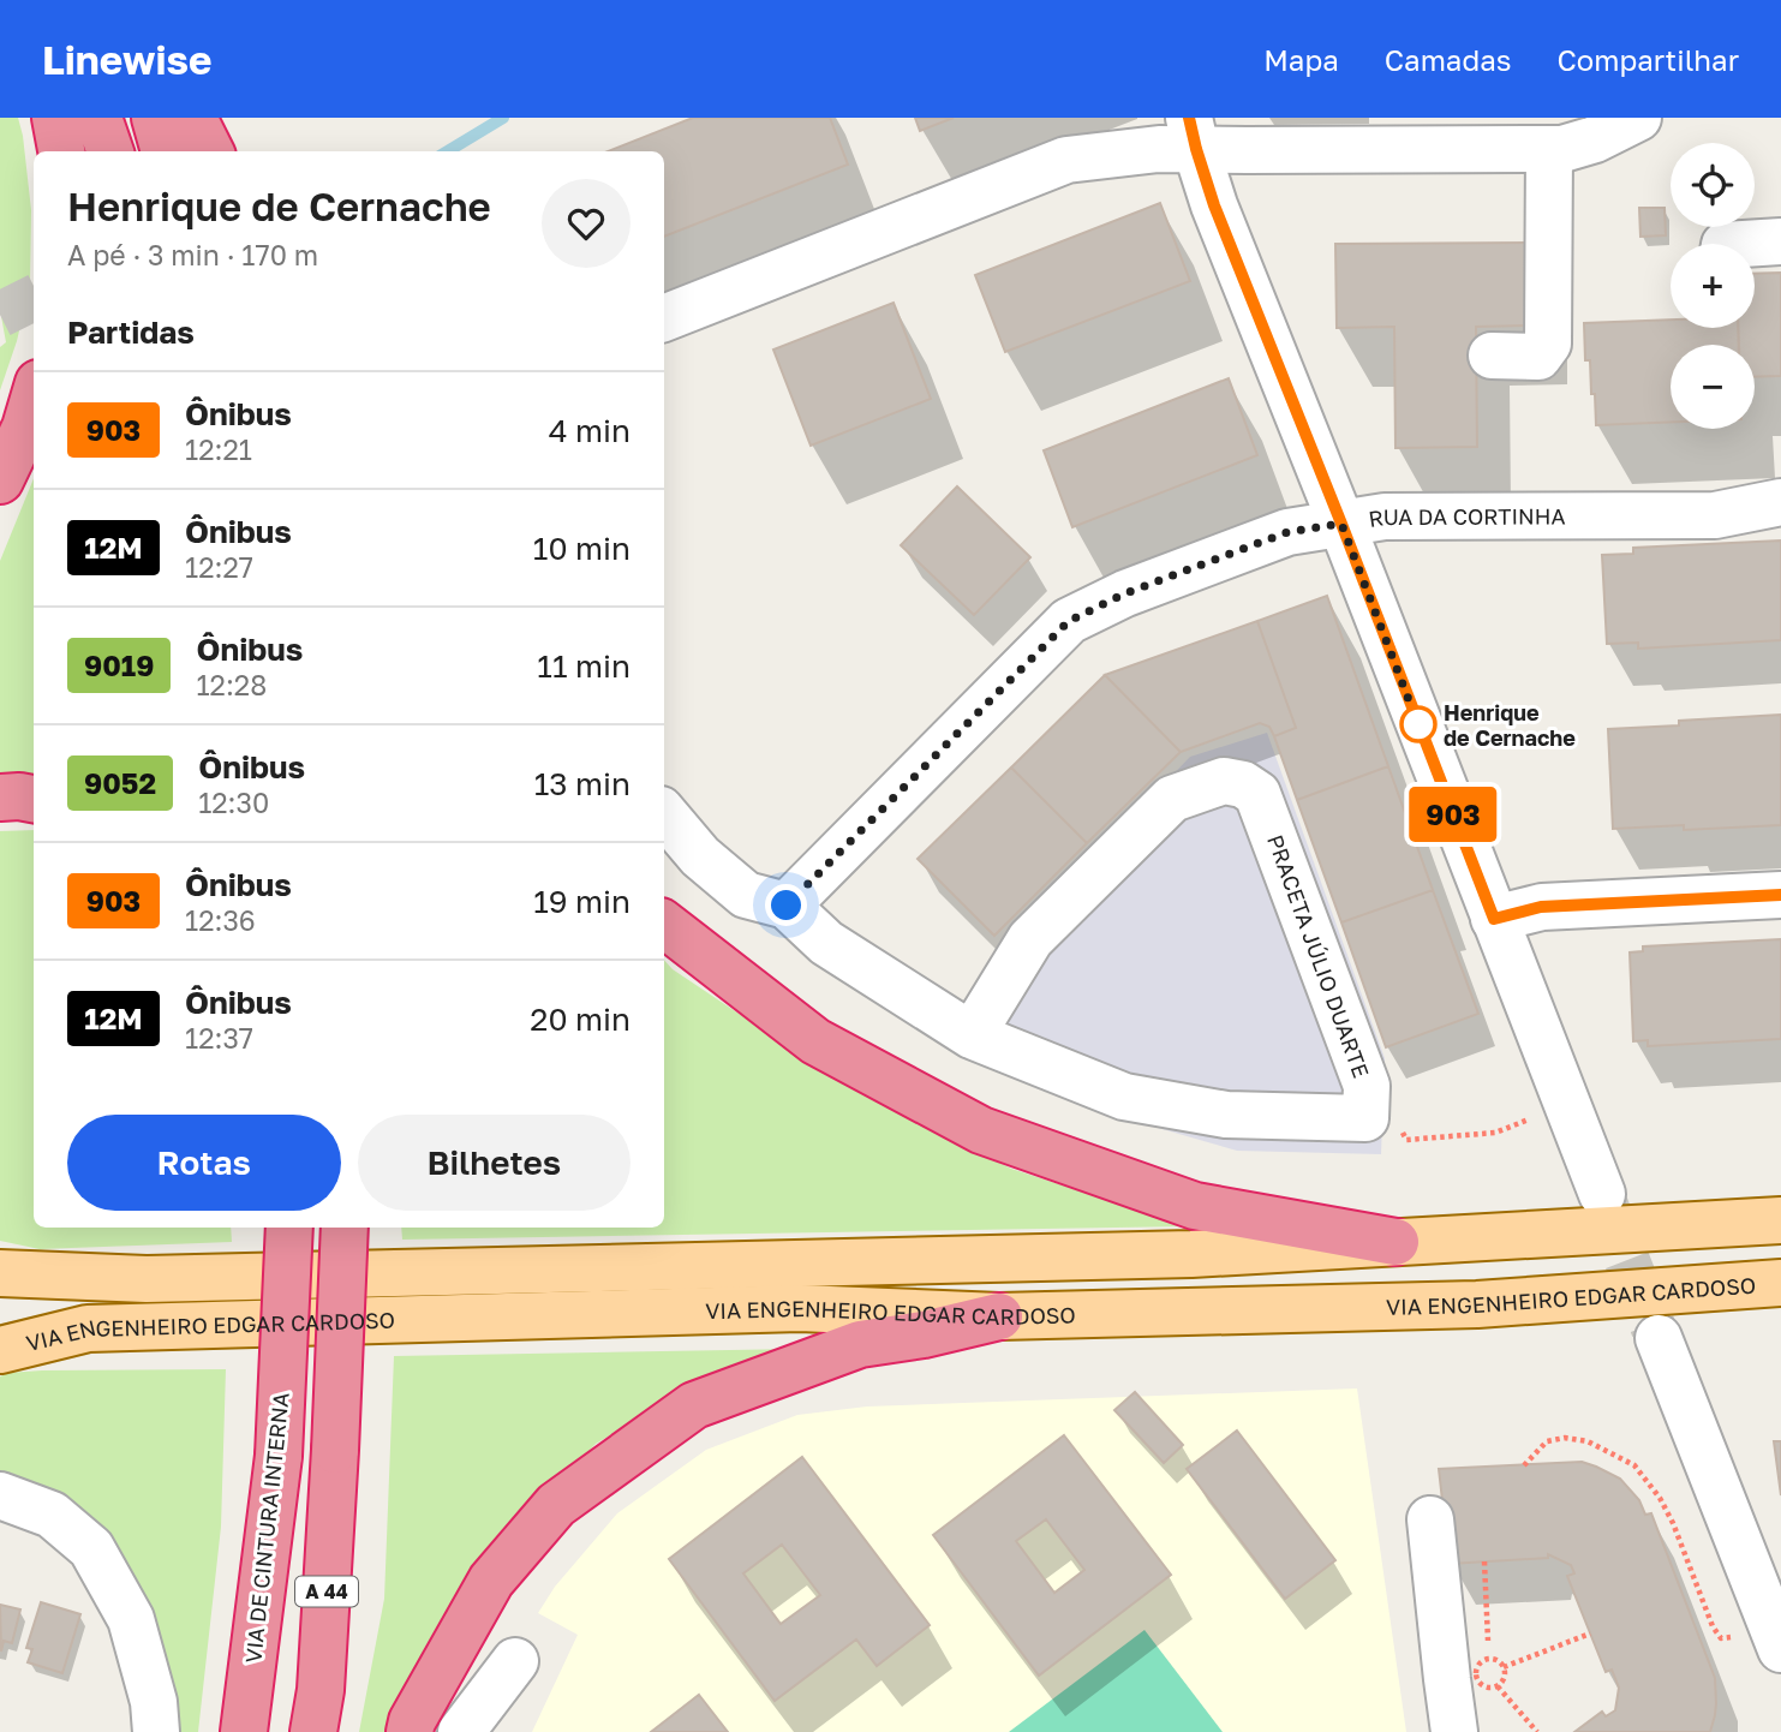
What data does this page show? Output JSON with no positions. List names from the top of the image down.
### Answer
{
  "streets": {
    "highway": ["VIA DE CINTURA INTERNA", "A 44"],
    "main road": ["VIA ENGENHEIRO EDGAR CARDOSO"],
    "street": ["RUA DA CORTINHA", "PRACETA JÚLIO DUARTE"]
  },
  "crossings": [
    ["RUA DA CORTINHA", "PRACETA JÚLIO DUARTE"]
  ],
  "places": ["Henrique de Cernache"],
  "lines": ["bus line 903"],
  "page": {
    "header": "Linewise",
    "nav": ["Mapa", "Camadas", "Compartilhar"],
    "on_map": "903",
    "map_buttons": ["+", "−"],
    "heading": [
      ["Henrique de Cernache", "A pé · 3 min · 170 m"],
      "Partidas"
    ],
    "list": [
      {
        "mark": "903",
        "name": "Ônibus",
        "note": "12:21",
        "value": "4 min"
      },
      {
        "mark": "12M",
        "name": "Ônibus",
        "note": "12:27",
        "value": "10 min"
      },
      {
        "mark": "9019",
        "name": "Ônibus",
        "note": "12:28",
        "value": "11 min"
      },
      {
        "mark": "9052",
        "name": "Ônibus",
        "note": "12:30",
        "value": "13 min"
      },
      {
        "mark": "903",
        "name": "Ônibus",
        "note": "12:36",
        "value": "19 min"
      },
      {
        "mark": "12M",
        "name": "Ônibus",
        "note": "12:37",
        "value": "20 min"
      }
    ],
    "buttons": ["Rotas", "Bilhetes"]
  }
}
